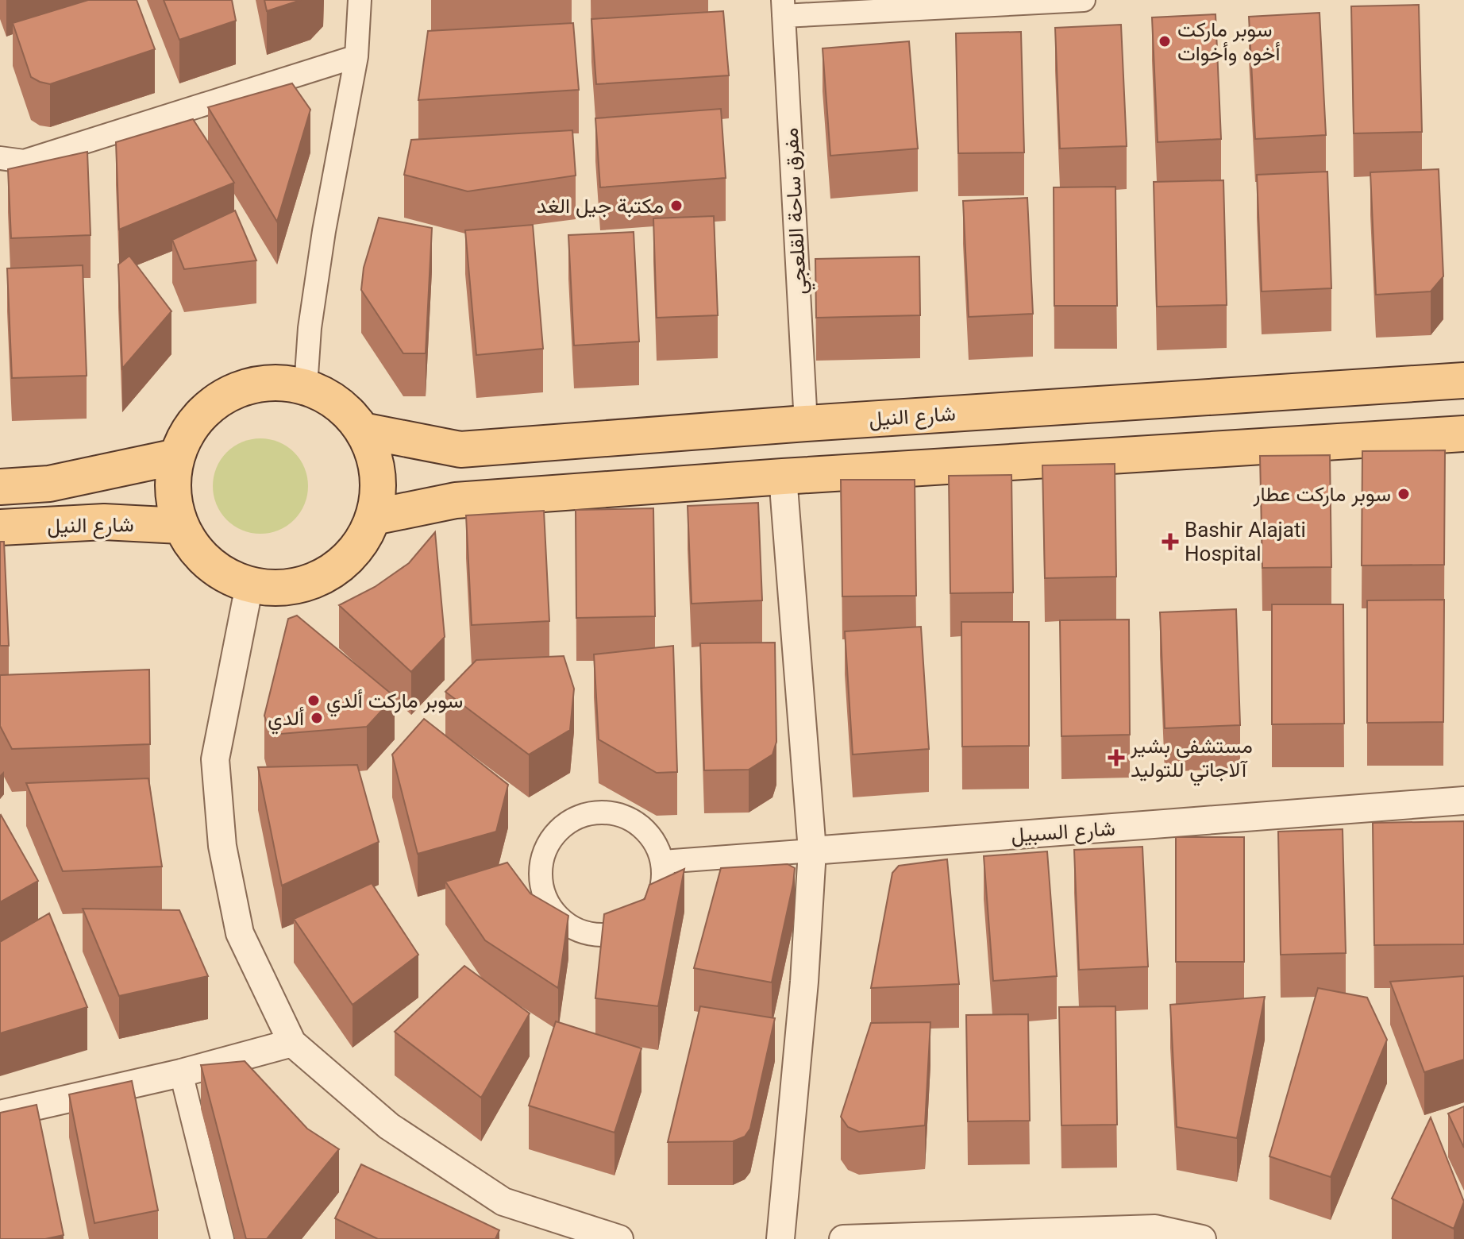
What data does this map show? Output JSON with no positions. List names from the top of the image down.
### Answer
{
  "streets": {
    "main road": ["شارع النيل"],
    "street": ["مفرق ساحة القلعجي", "شارع السبيل"]
  },
  "crossings": [
    ["مفرق ساحة القلعجي", "شارع النيل"]
  ],
  "places": {
    "other": [
      "سوبر ماركت أخوه وأخوات",
      "مكتبة جيل الغد",
      "سوبر ماركت عطار",
      "سوبر ماركت ألدي",
      "ألدي"
    ],
    "health": ["Bashir Alajati Hospital", "مستشفى بشير آلاجاتي للتوليد"]
  }
}
